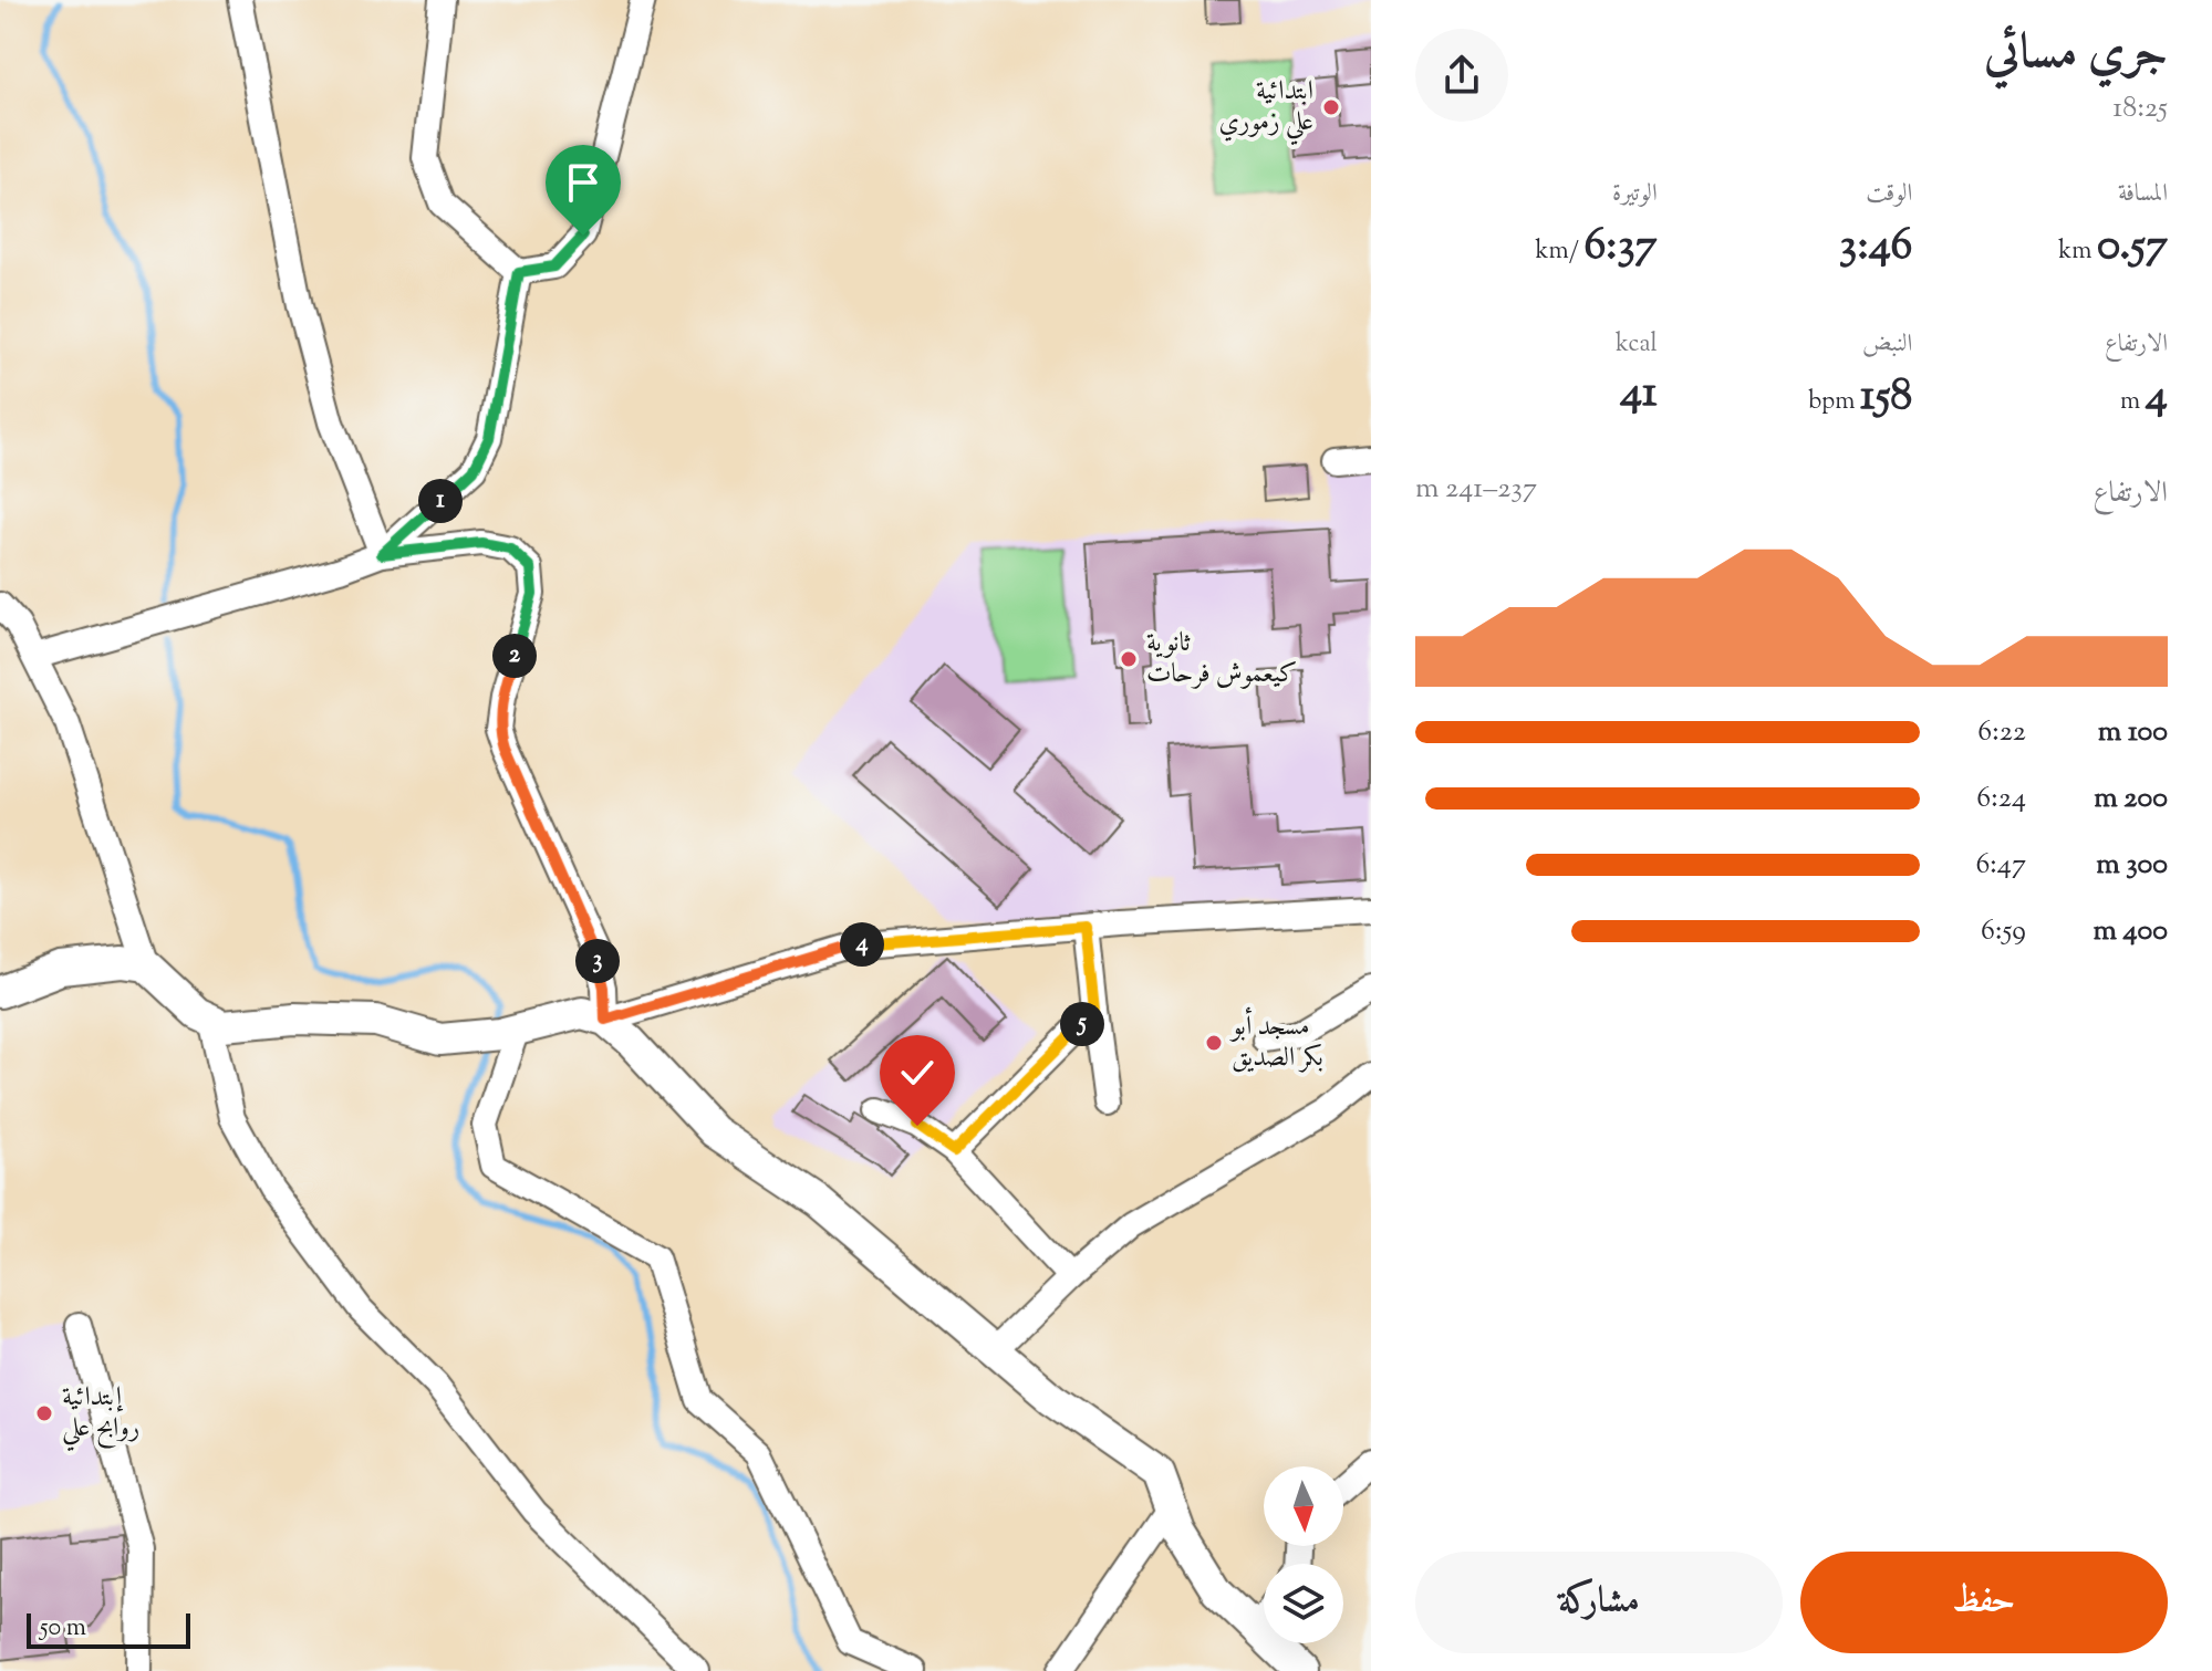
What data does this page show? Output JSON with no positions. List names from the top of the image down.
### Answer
{
  "places": [
    "ابتدائية علي زموري",
    "ثانوية كيعموش فرحات",
    "مسجد أبو بكر الصديق",
    "إبتدائية روابح علي"
  ],
  "scale_bar": "50 m",
  "north": "bottom",
  "page": {
    "heading": ["جري مسائي", "18:25"],
    "stats": [
      ["المسافة", "0.57 km"],
      ["الوقت", "3:46"],
      ["الوتيرة", "6:37 /km"],
      ["الارتفاع", "4 m"],
      ["النبض", "158 bpm"],
      ["kcal", "41"]
    ],
    "chart": ["الارتفاع", "237–241 m"],
    "pins": [
      "1",
      "2",
      "4",
      "3",
      "5"
    ],
    "list": [
      {
        "name": "100 m",
        "note": "6:22"
      },
      {
        "name": "200 m",
        "note": "6:24"
      },
      {
        "name": "300 m",
        "note": "6:47"
      },
      {
        "name": "400 m",
        "note": "6:59"
      }
    ],
    "buttons": ["حفظ", "مشاركة"],
    "scale": "50 m"
  }
}
